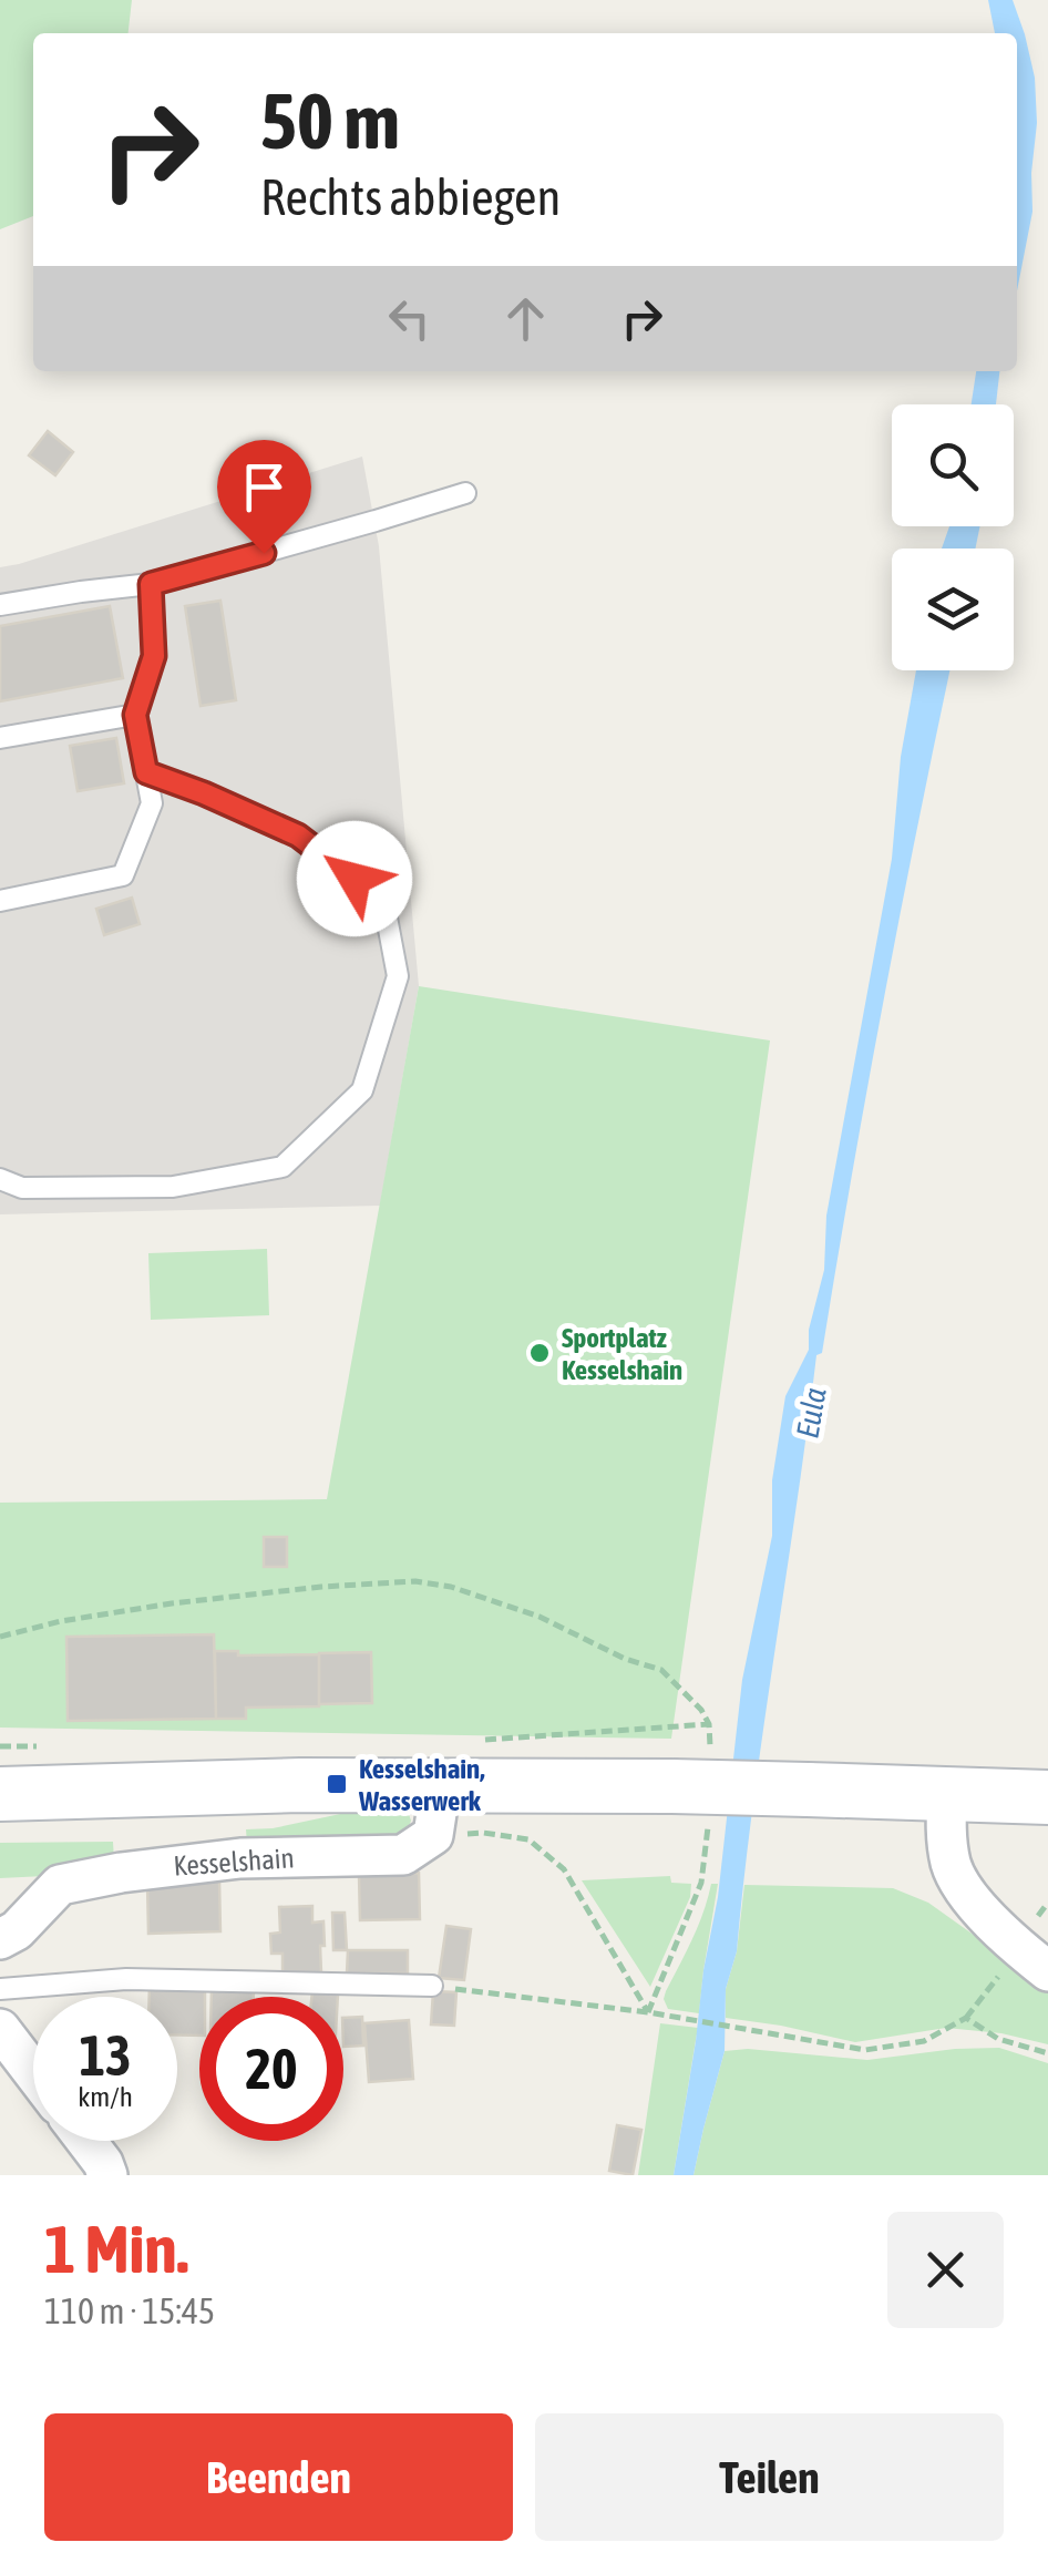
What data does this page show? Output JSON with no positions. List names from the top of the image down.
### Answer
{
  "streets": {
    "street": ["Kesselshain"]
  },
  "water": ["Eula"],
  "places": {
    "other": ["Sportplatz Kesselshain"],
    "transit": ["Kesselshain, Wasserwerk"]
  },
  "page": {
    "turn": ["50 m", "Rechts abbiegen"],
    "speed": "13 km/h",
    "limit": "20",
    "heading": ["1 Min.", "110 m · 15:45"],
    "buttons": ["Beenden", "Teilen"]
  }
}
